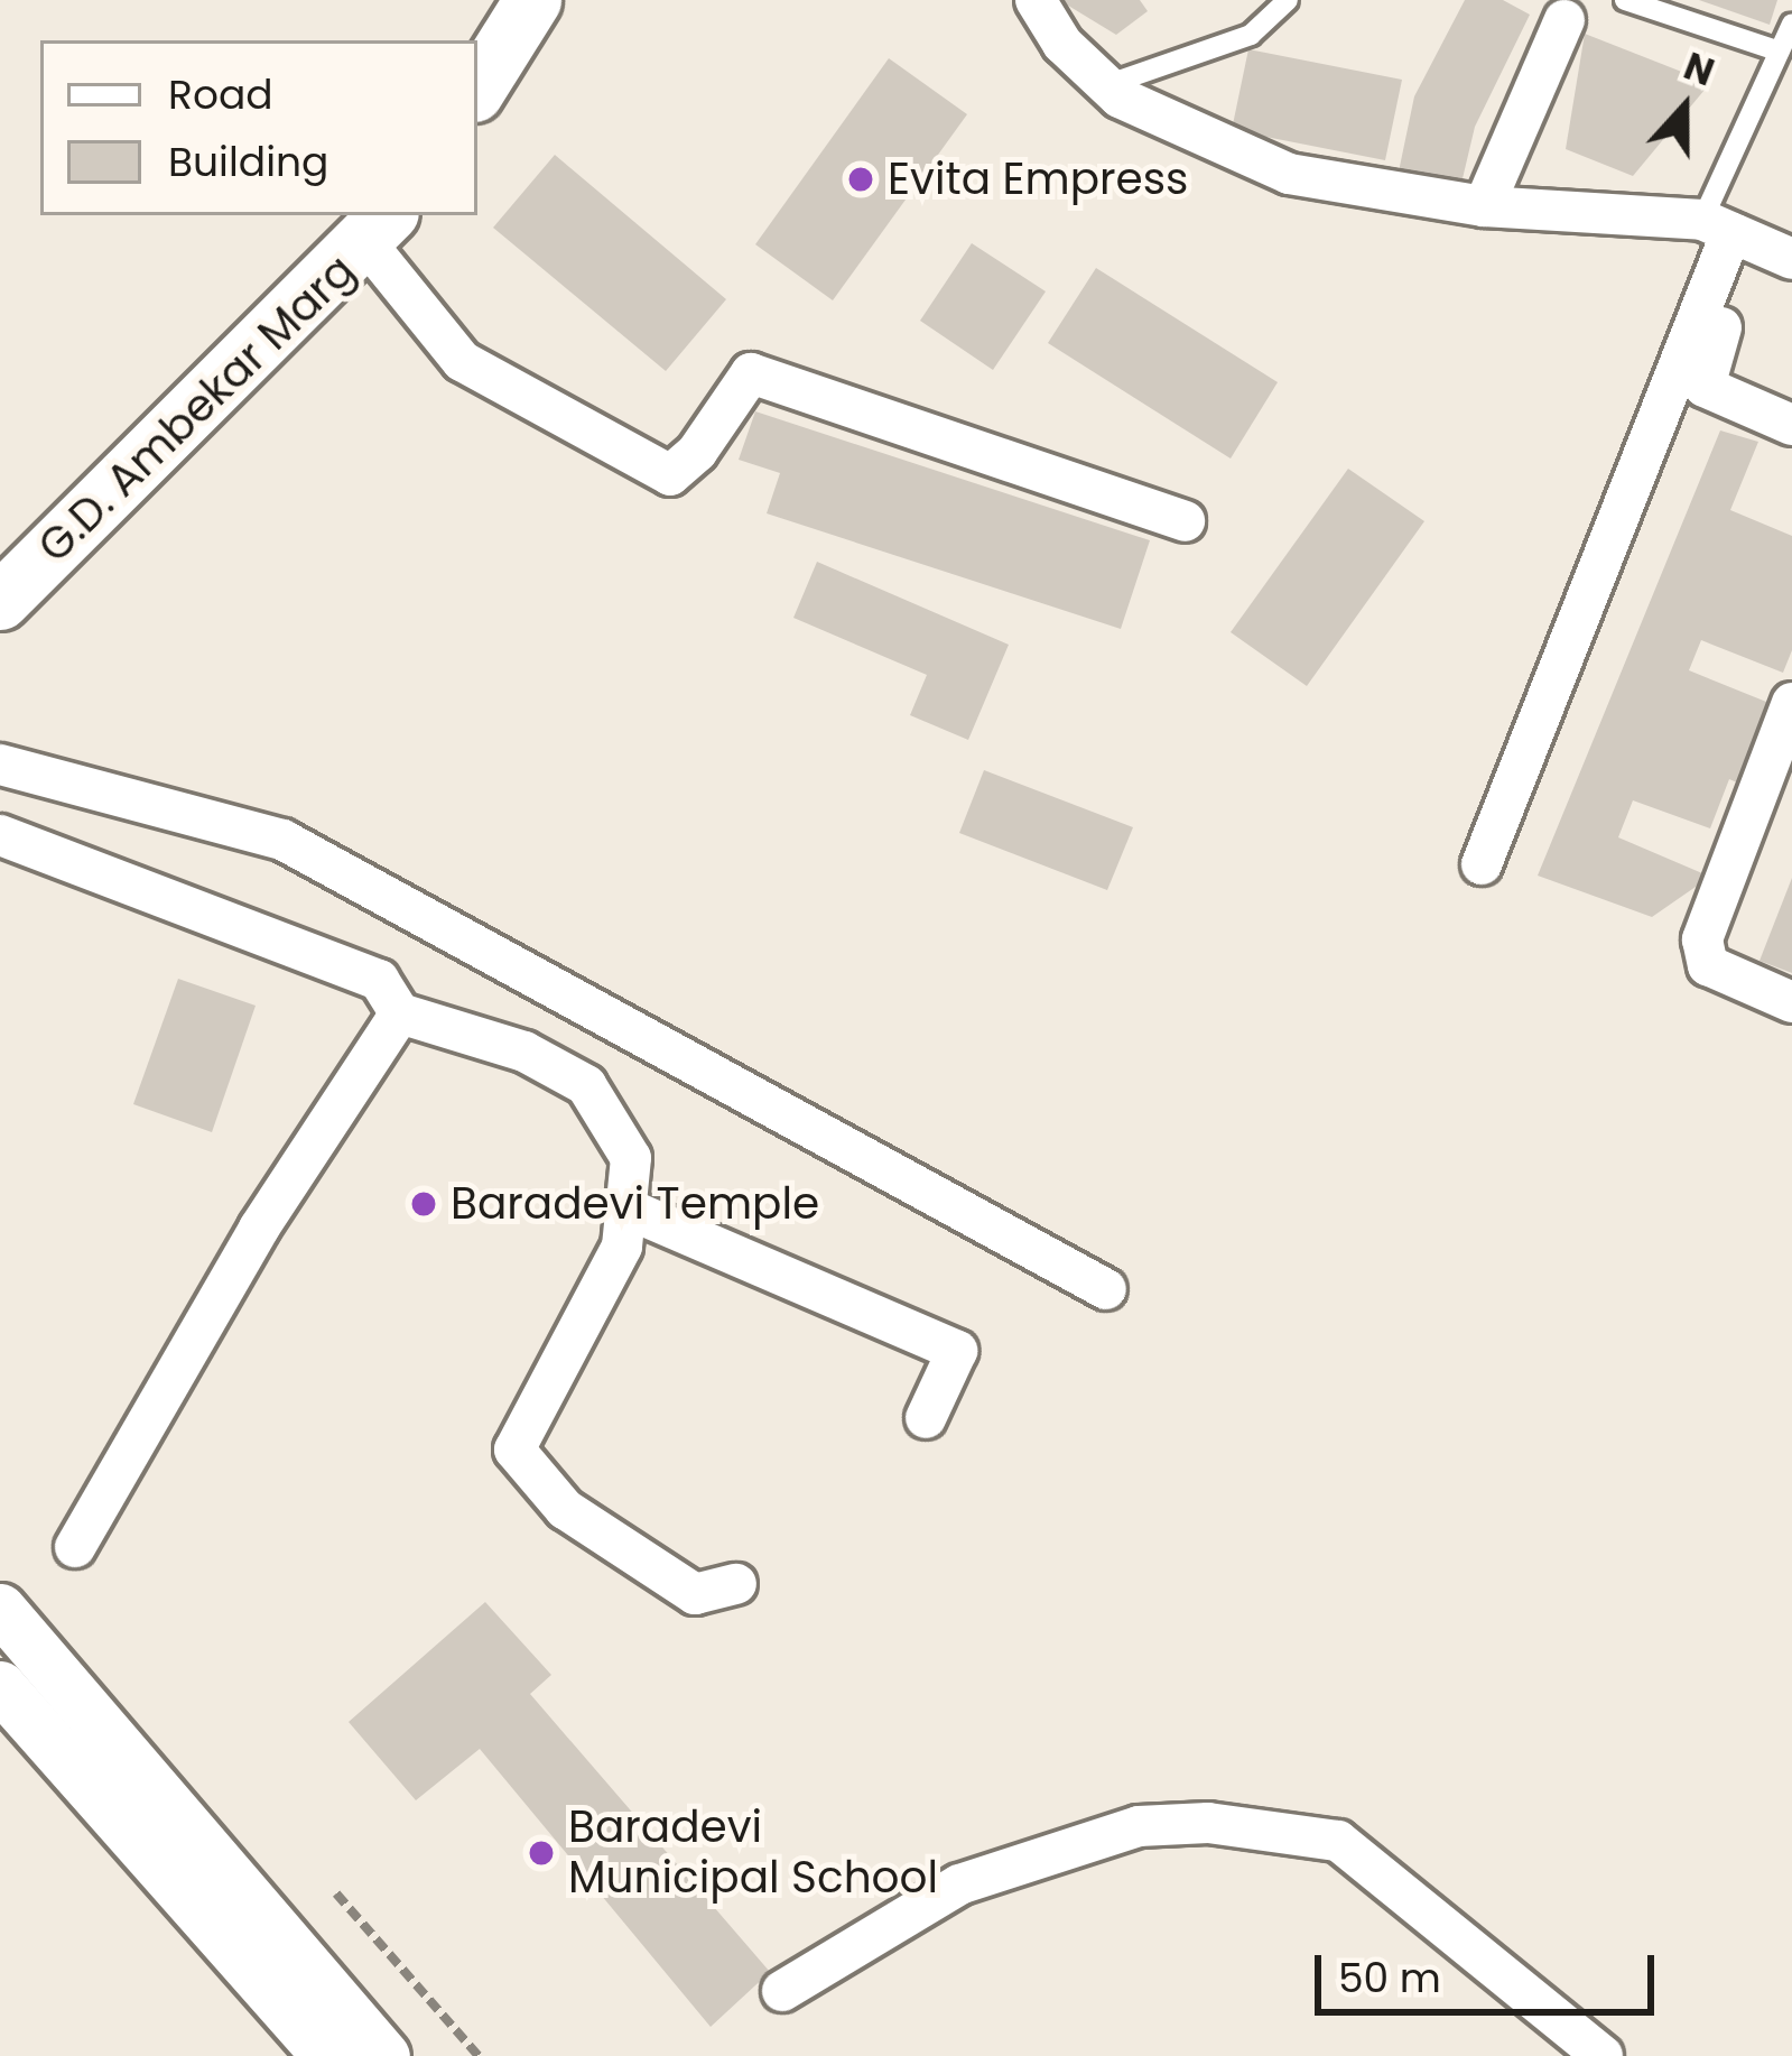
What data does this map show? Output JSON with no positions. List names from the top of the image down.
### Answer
{
  "streets": {
    "main road": ["G.D. Ambekar Marg"]
  },
  "places": ["Evita Empress", "Baradevi Temple", "Baradevi Municipal School"],
  "legend": ["Road", "Building"],
  "scale_bar": "50 m",
  "north": "top"
}
